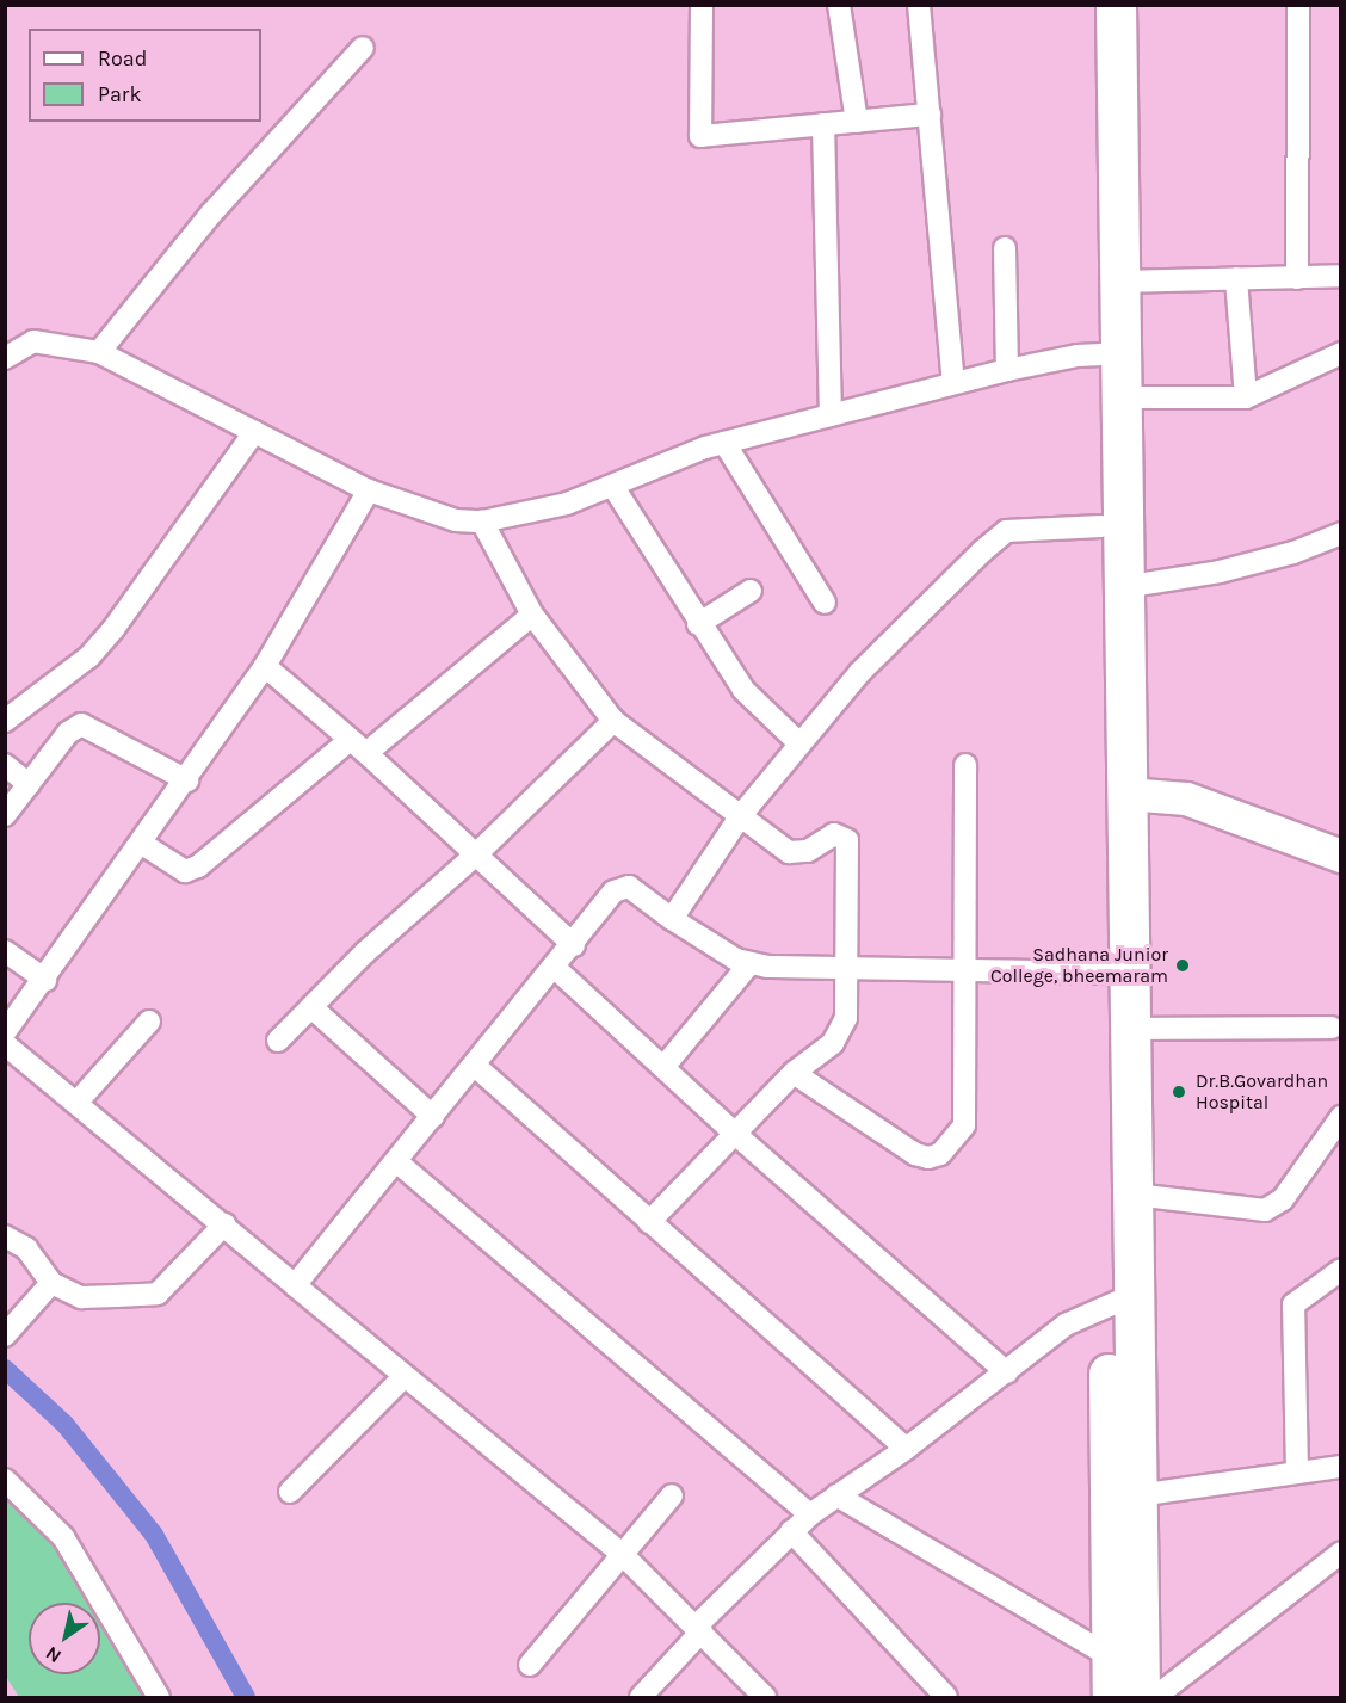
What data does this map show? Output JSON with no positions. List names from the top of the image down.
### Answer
{
  "places": ["Sadhana Junior College, bheemaram", "Dr.B.Govardhan Hospital"],
  "legend": ["Road", "Park"],
  "north": "bottom left"
}
